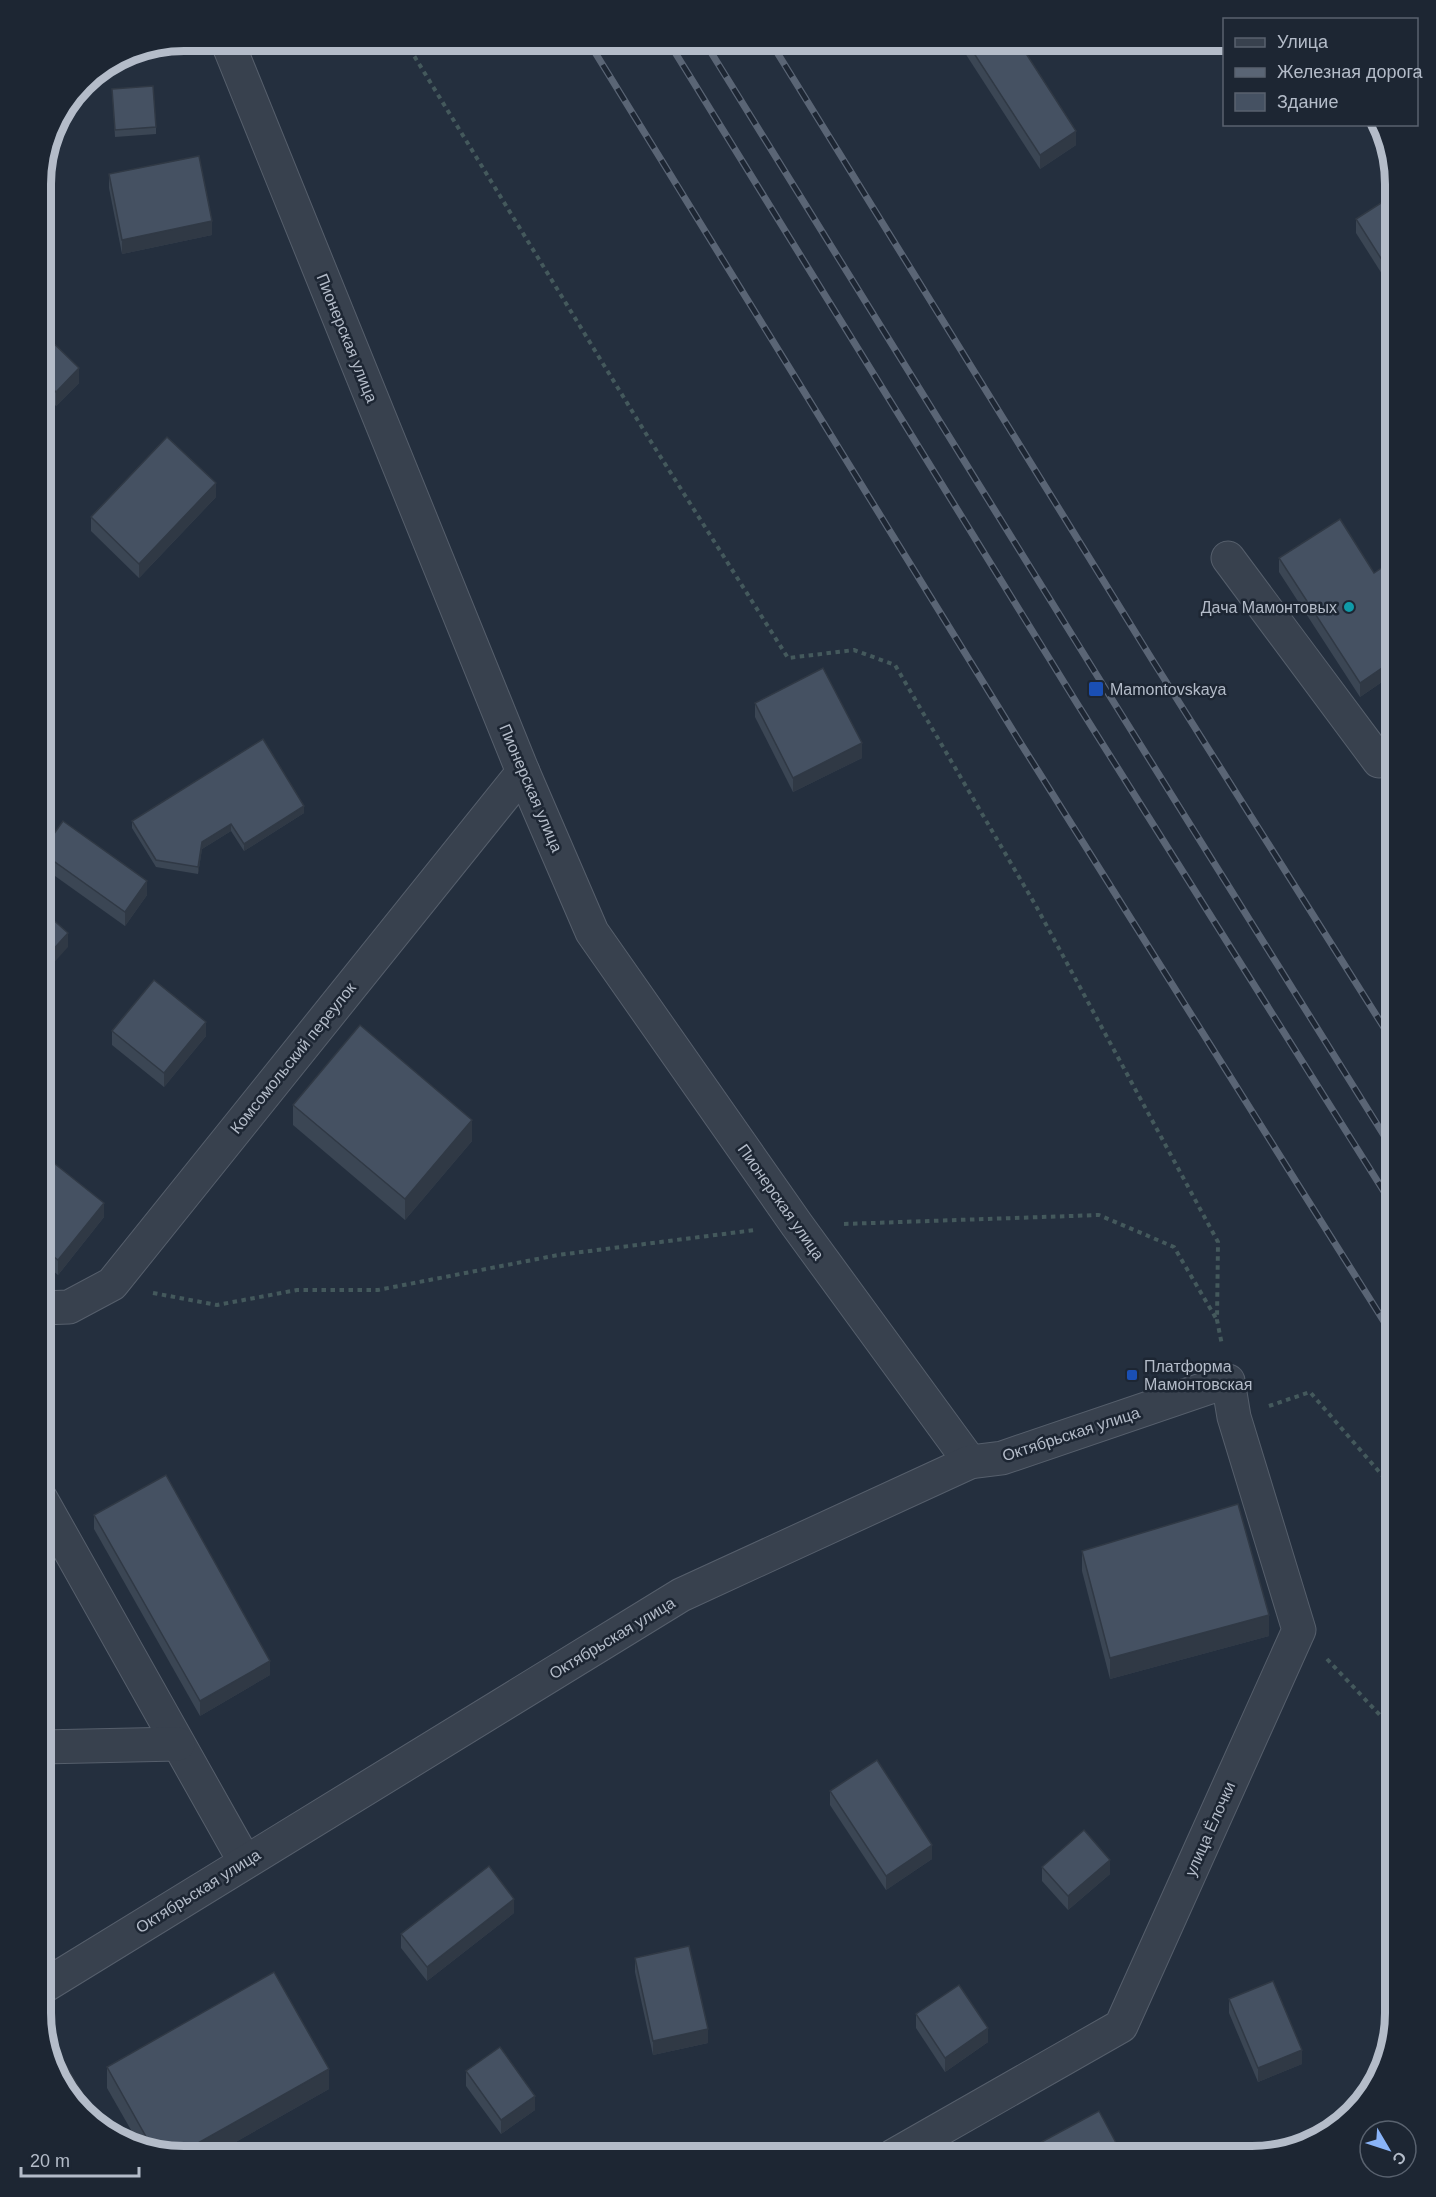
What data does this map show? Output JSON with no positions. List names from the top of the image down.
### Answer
{
  "streets": {
    "street": [
      "Пионерская улица",
      "Комсомольский переулок",
      "Октябрьская улица",
      "улица Ёлочки"
    ]
  },
  "crossings": [
    ["Пионерская улица", "Комсомольский переулок"],
    ["Пионерская улица", "Октябрьская улица"]
  ],
  "places": {
    "other": ["Дача Мамонтовых"],
    "transit": ["Mamontovskaya", "Платформа Мамонтовская"]
  },
  "legend": ["Улица", "Железная дорога", "Здание"],
  "scale_bar": "20 m",
  "north": "bottom right"
}
